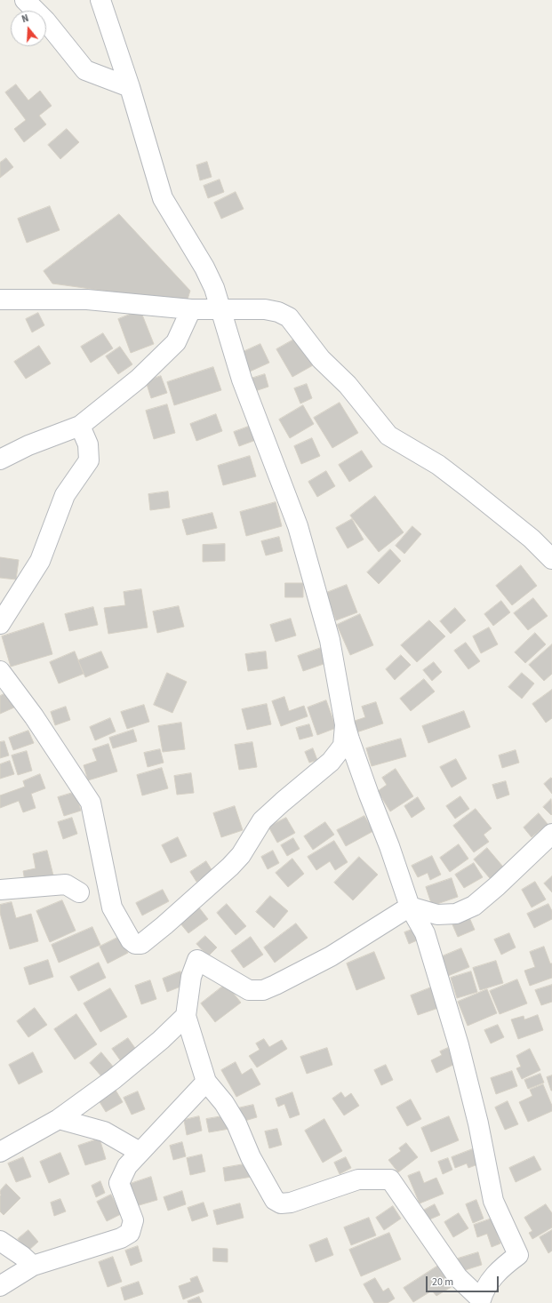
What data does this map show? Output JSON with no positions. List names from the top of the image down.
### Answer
{
  "scale_bar": "20 m",
  "north": "top"
}
